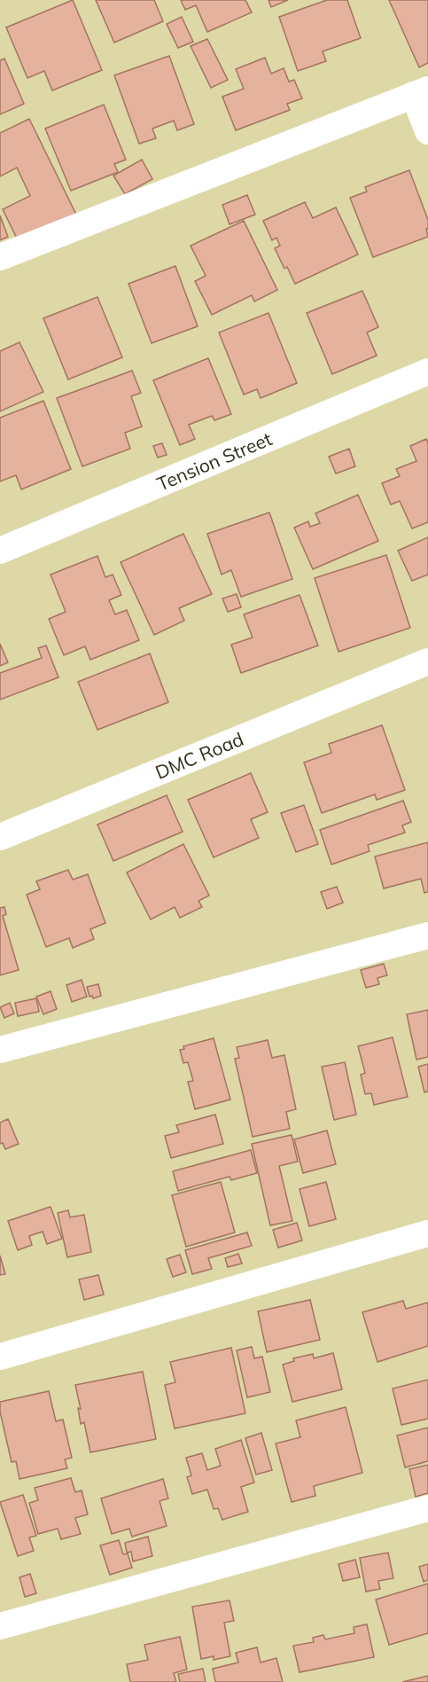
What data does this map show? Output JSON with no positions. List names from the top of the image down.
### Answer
{
  "streets": {
    "street": ["Tension Street", "DMC Road"]
  }
}
